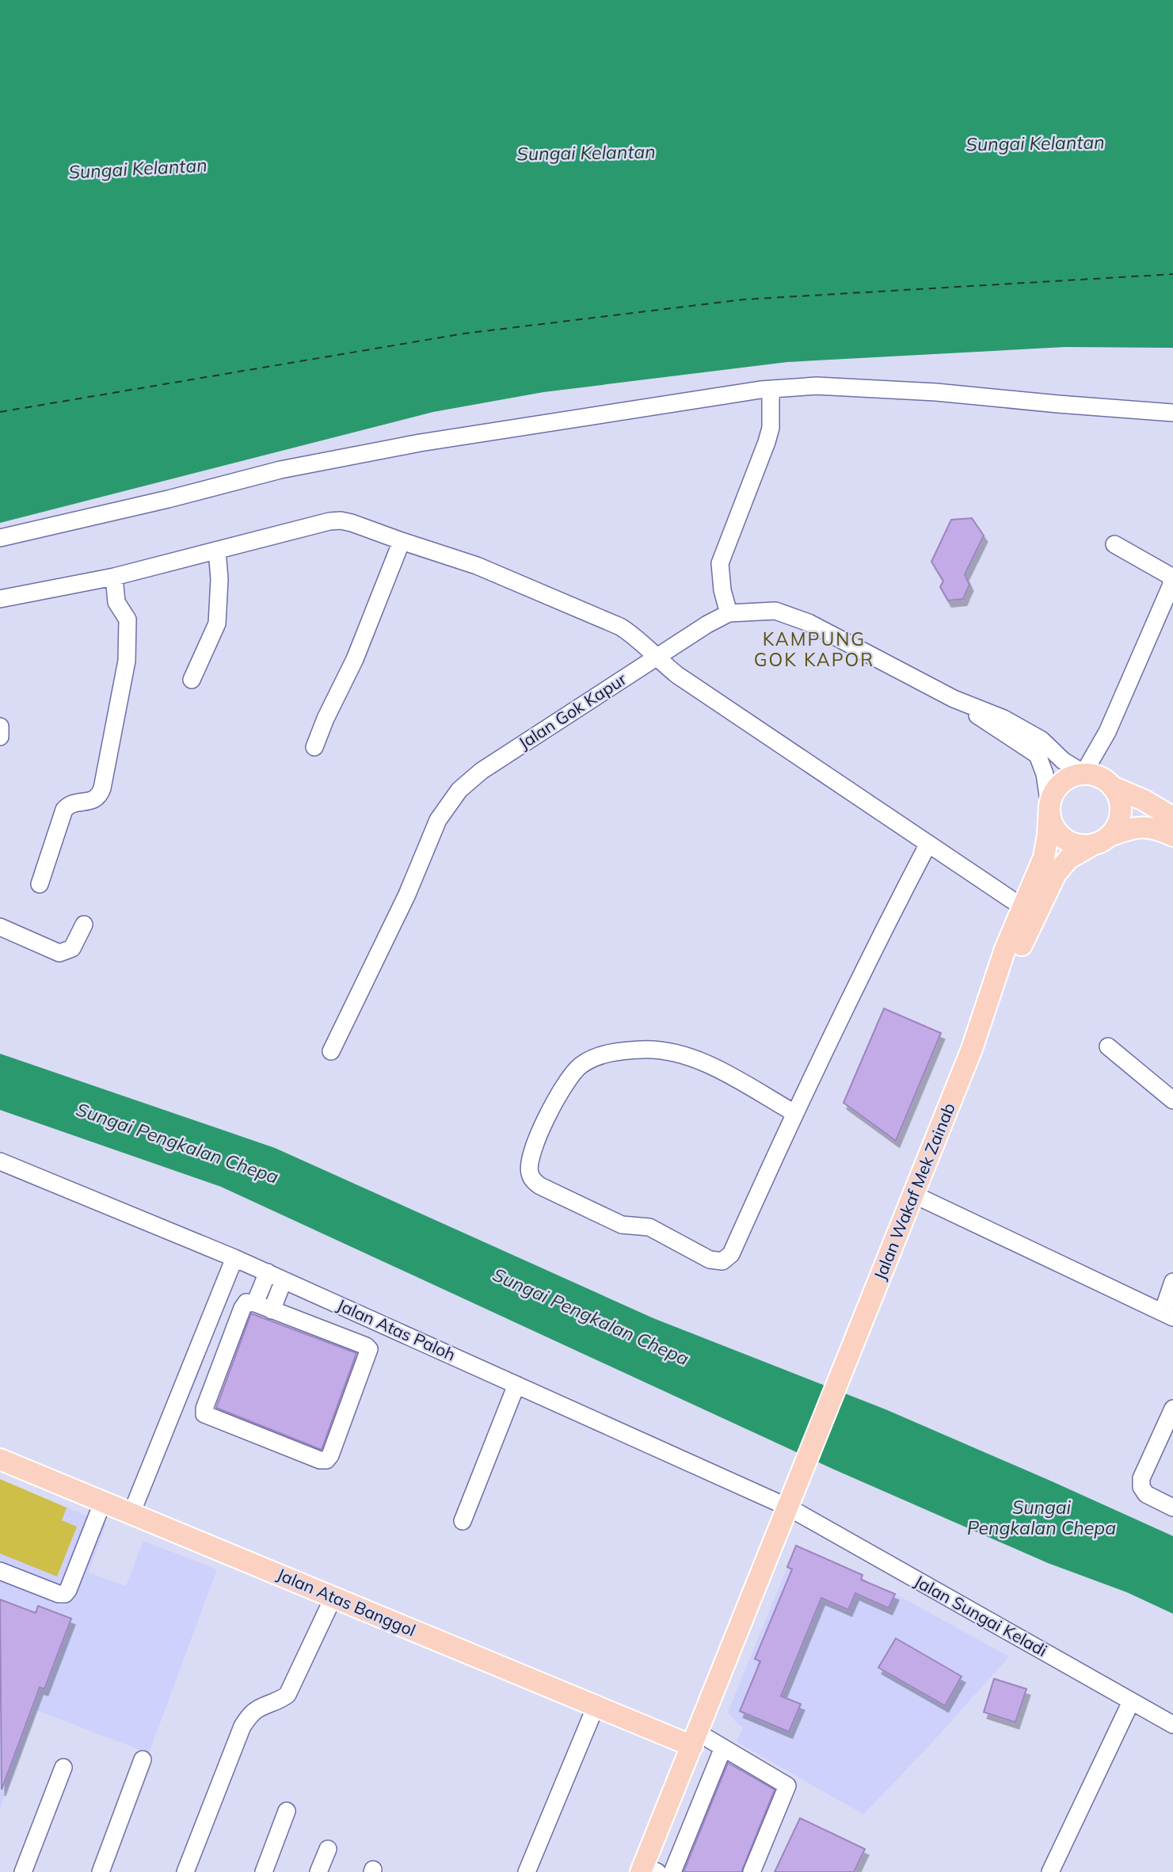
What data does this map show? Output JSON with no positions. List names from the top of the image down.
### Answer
{
  "streets": {
    "main road": ["Jalan Wakaf Mek Zainab", "Jalan Atas Banggol"],
    "street": ["Jalan Gok Kapur", "Jalan Atas Paloh", "Jalan Sungai Keladi"]
  },
  "crossings": [
    ["Jalan Gok Kapur", "Jalan Wakaf Mek Zainab"],
    ["Jalan Wakaf Mek Zainab", "Jalan Atas Paloh"],
    ["Jalan Wakaf Mek Zainab", "Jalan Atas Banggol"],
    ["Jalan Wakaf Mek Zainab", "Jalan Sungai Keladi"],
    ["Jalan Atas Paloh", "Jalan Sungai Keladi"]
  ],
  "districts": ["KAMPUNG GOK KAPOR"],
  "water": ["Sungai Kelantan", "Sungai Pengkalan Chepa"]
}
